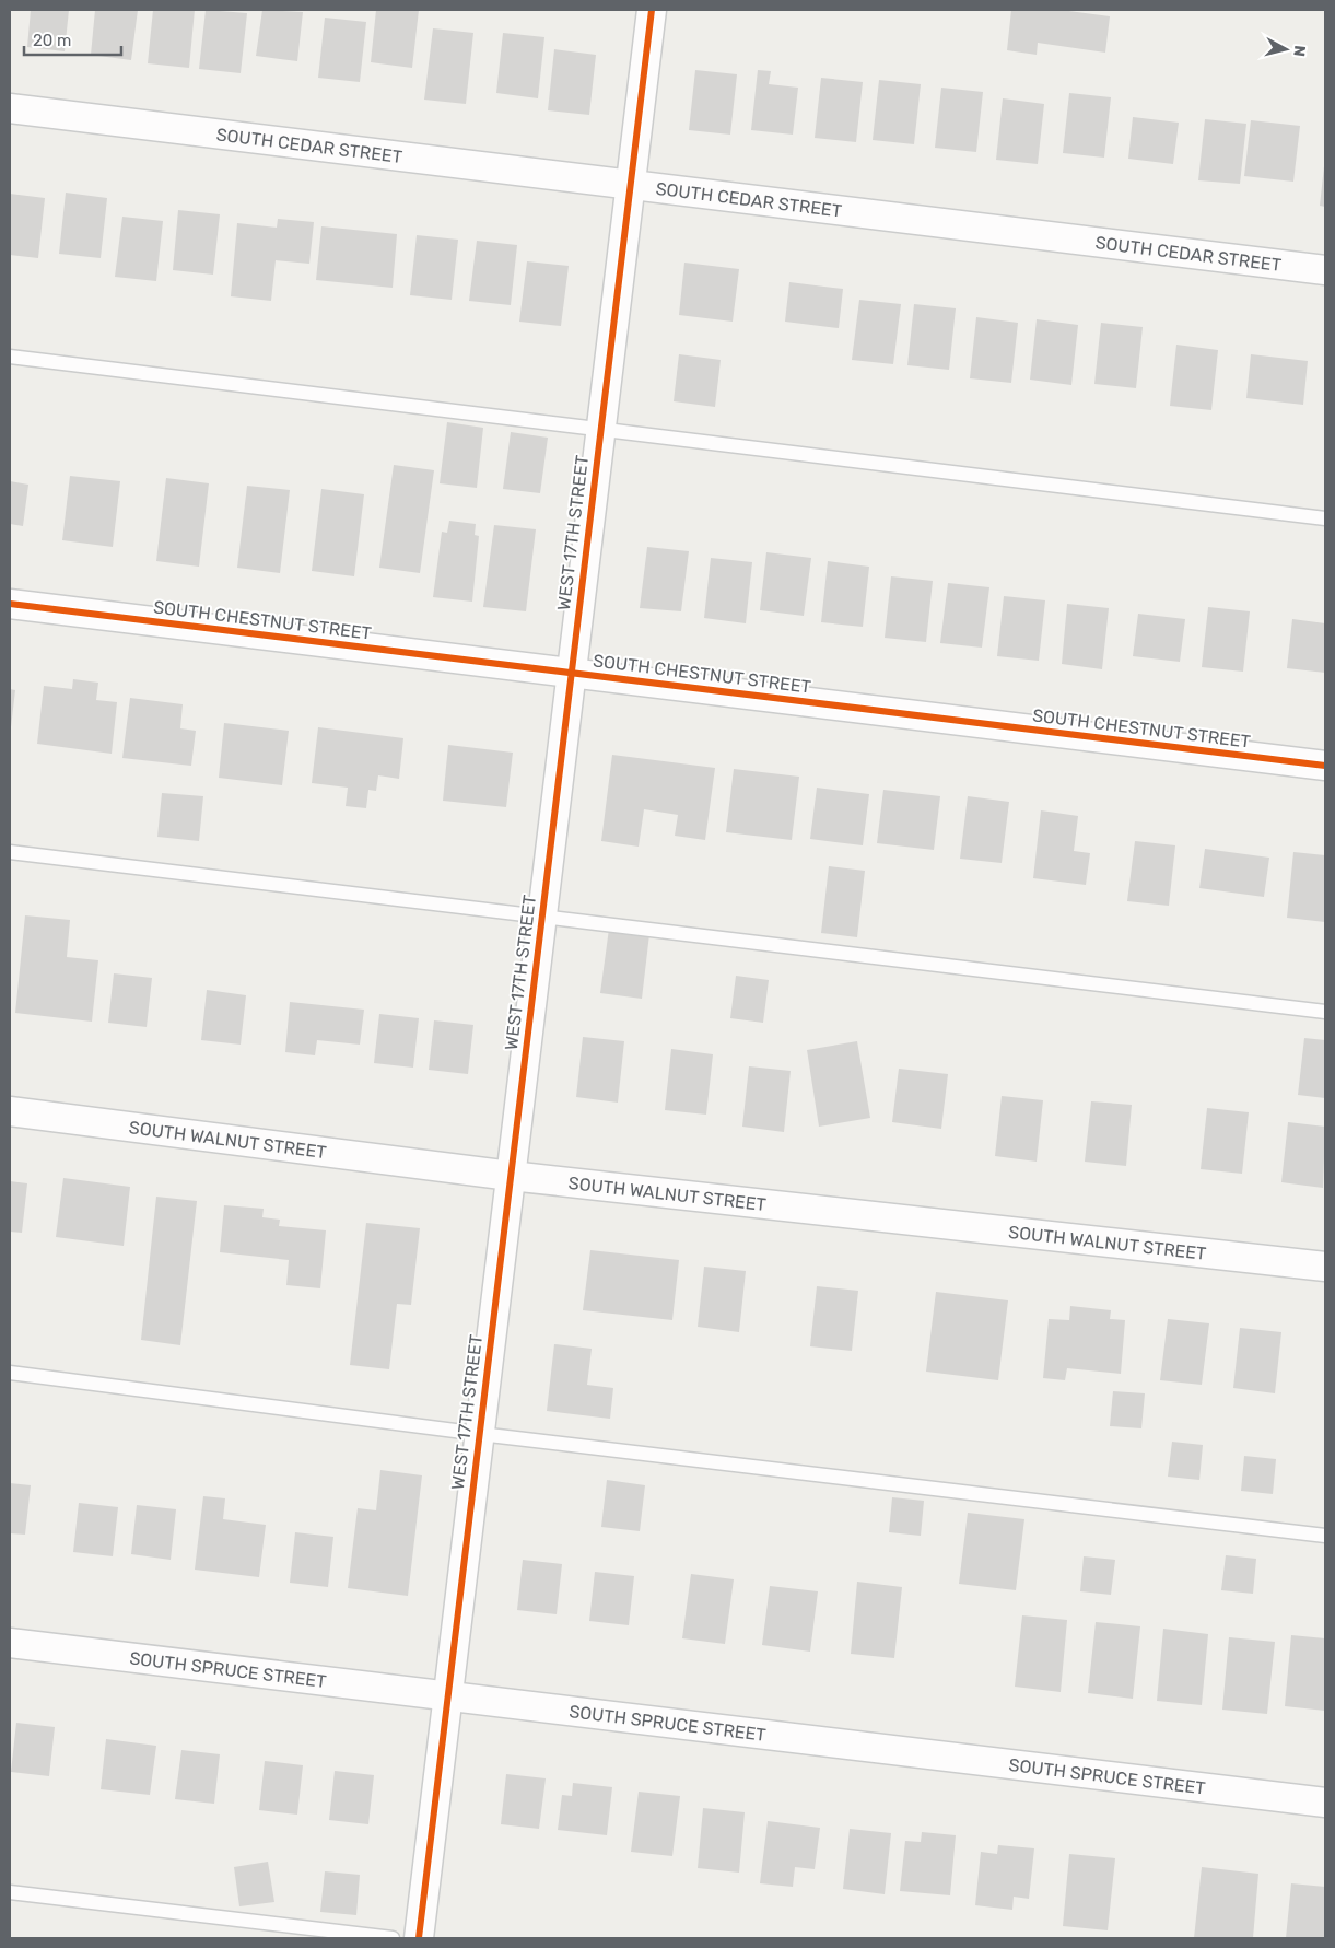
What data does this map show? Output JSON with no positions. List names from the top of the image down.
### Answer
{
  "streets": {
    "street": [
      "SOUTH CEDAR STREET",
      "WEST 17TH STREET",
      "SOUTH CHESTNUT STREET",
      "SOUTH WALNUT STREET",
      "SOUTH SPRUCE STREET"
    ]
  },
  "crossings": [
    ["SOUTH CEDAR STREET", "WEST 17TH STREET"],
    ["WEST 17TH STREET", "SOUTH CHESTNUT STREET"],
    ["WEST 17TH STREET", "SOUTH WALNUT STREET"],
    ["WEST 17TH STREET", "SOUTH SPRUCE STREET"]
  ],
  "scale_bar": "20 m",
  "north": "right"
}
